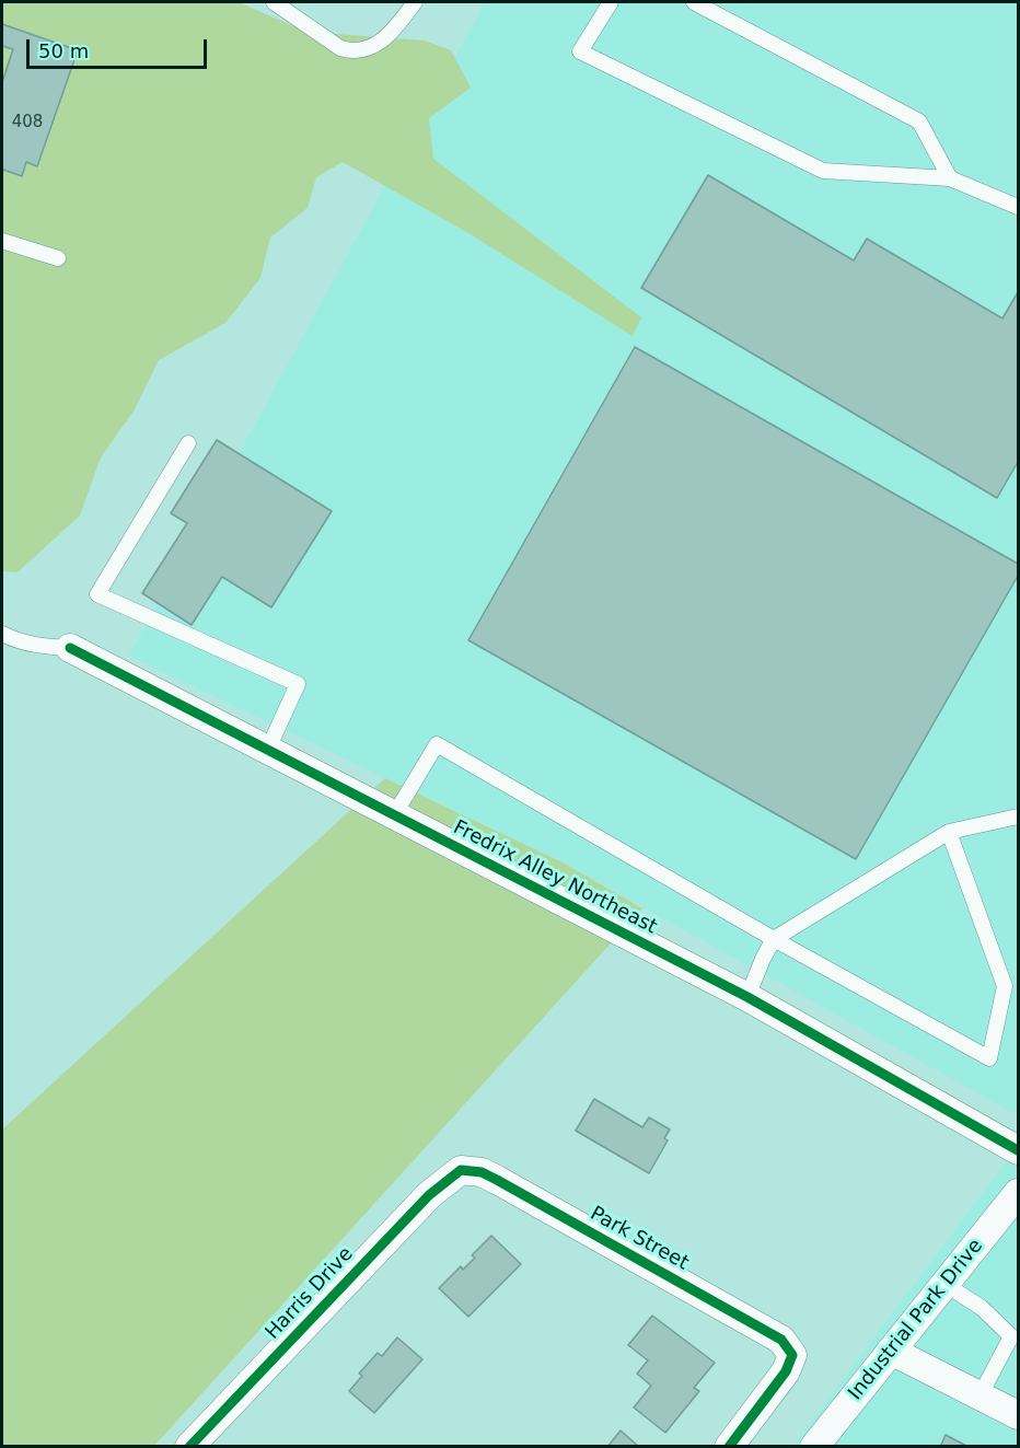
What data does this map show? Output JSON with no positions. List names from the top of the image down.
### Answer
{
  "streets": {
    "street": [
      "Fredrix Alley Northeast",
      "Park Street",
      "Harris Drive",
      "Industrial Park Drive"
    ]
  },
  "crossings": [
    ["Park Street", "Harris Drive"]
  ],
  "house_numbers": ["408"],
  "scale_bar": "50 m"
}
